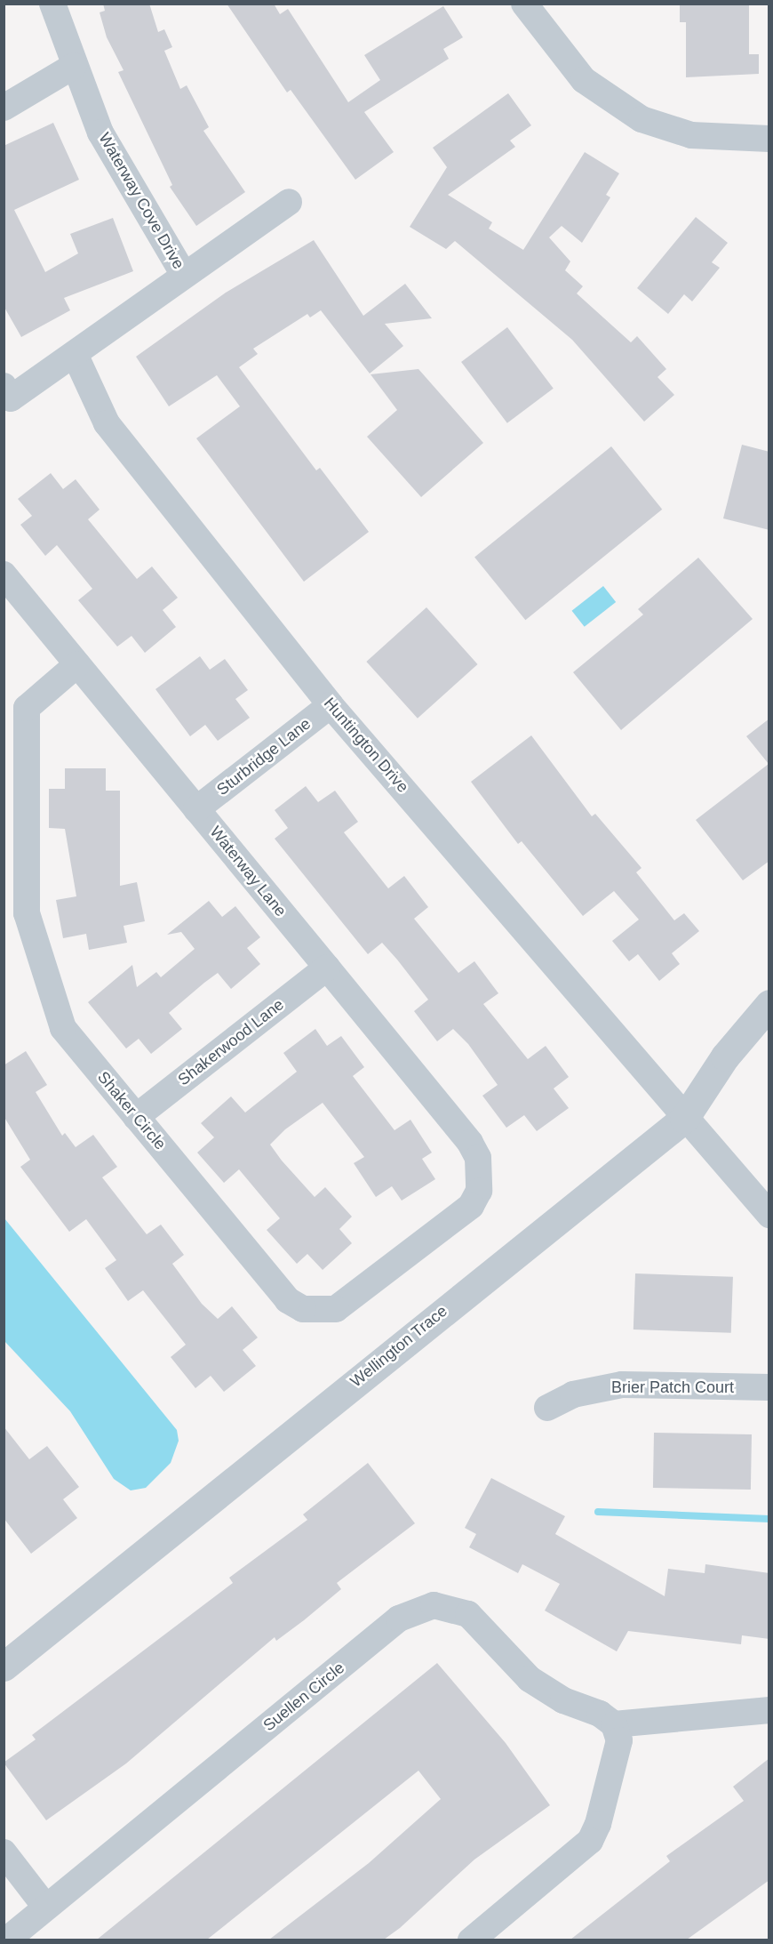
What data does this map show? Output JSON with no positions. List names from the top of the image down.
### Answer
{
  "streets": {
    "street": [
      "Waterway Cove Drive",
      "Huntington Drive",
      "Sturbridge Lane",
      "Waterway Lane",
      "Shakerwood Lane",
      "Shaker Circle",
      "Wellington Trace",
      "Brier Patch Court",
      "Suellen Circle"
    ]
  },
  "crossings": [
    ["Waterway Cove Drive", "Huntington Drive"],
    ["Huntington Drive", "Sturbridge Lane"],
    ["Huntington Drive", "Wellington Trace"],
    ["Sturbridge Lane", "Waterway Lane"],
    ["Waterway Lane", "Shakerwood Lane"],
    ["Waterway Lane", "Shaker Circle"],
    ["Shakerwood Lane", "Shaker Circle"]
  ]
}
